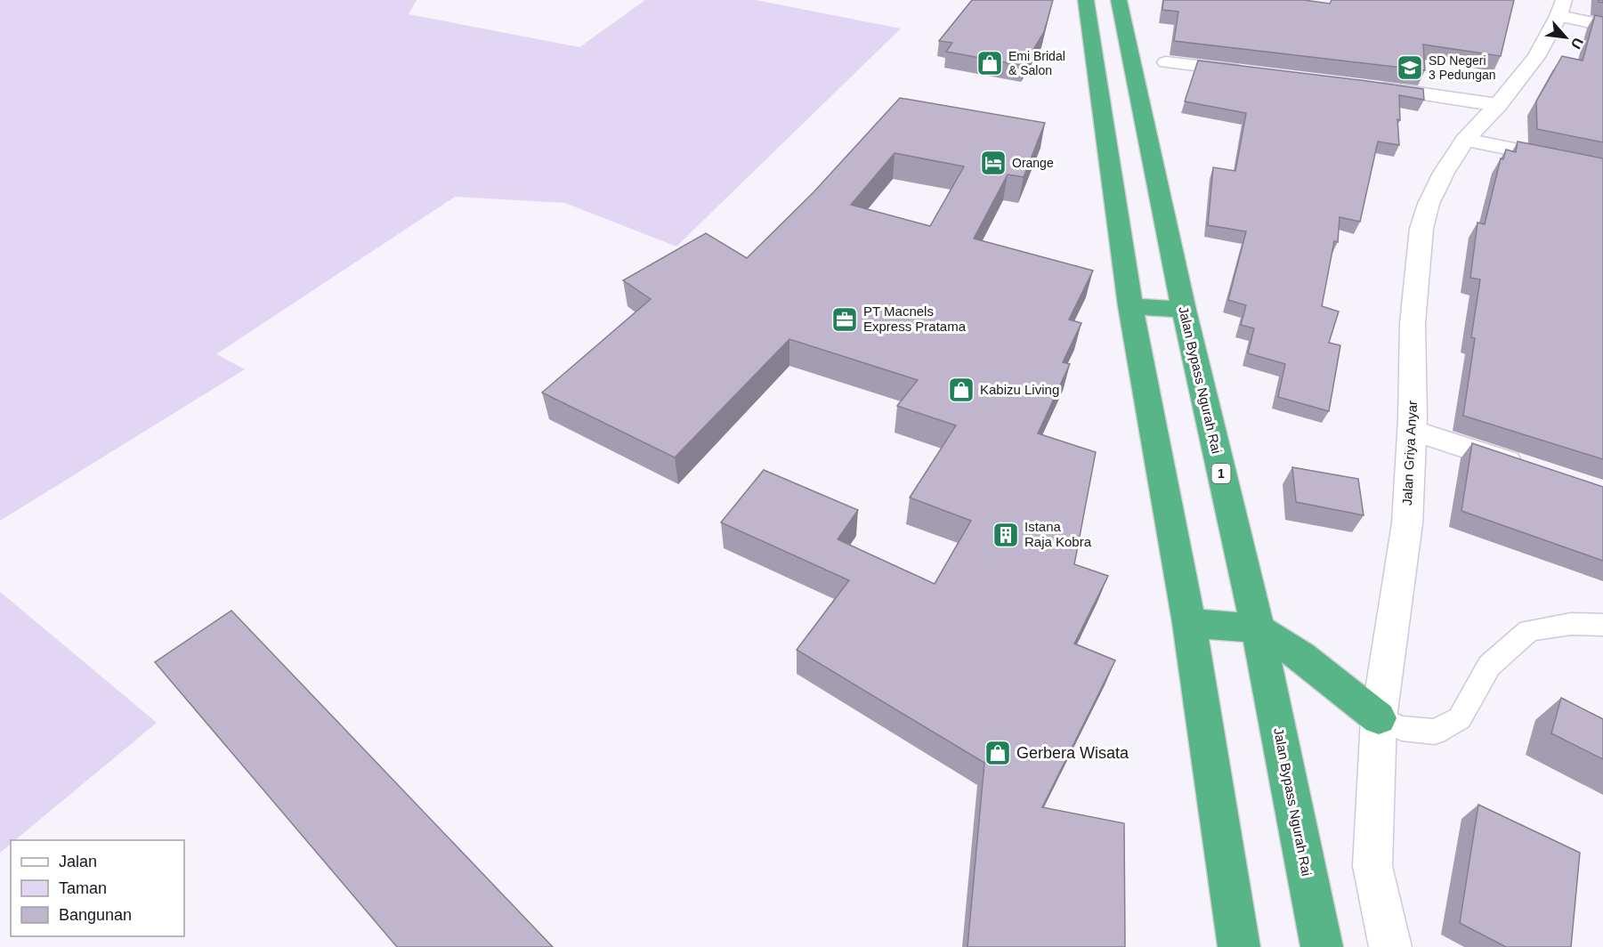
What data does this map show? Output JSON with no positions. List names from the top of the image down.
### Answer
{
  "streets": {
    "highway": ["Jalan Bypass Ngurah Rai", "1"],
    "street": ["Jalan Griya Anyar"]
  },
  "places": {
    "shop": ["Emi Bridal & Salon", "Kabizu Living", "Gerbera Wisata"],
    "school or university": ["SD Negeri 3 Pedungan"],
    "hotel": ["Orange"],
    "office": ["PT Macnels Express Pratama"],
    "building": ["Istana Raja Kobra"]
  },
  "legend": ["Jalan", "Taman", "Bangunan"],
  "north": "bottom right"
}
